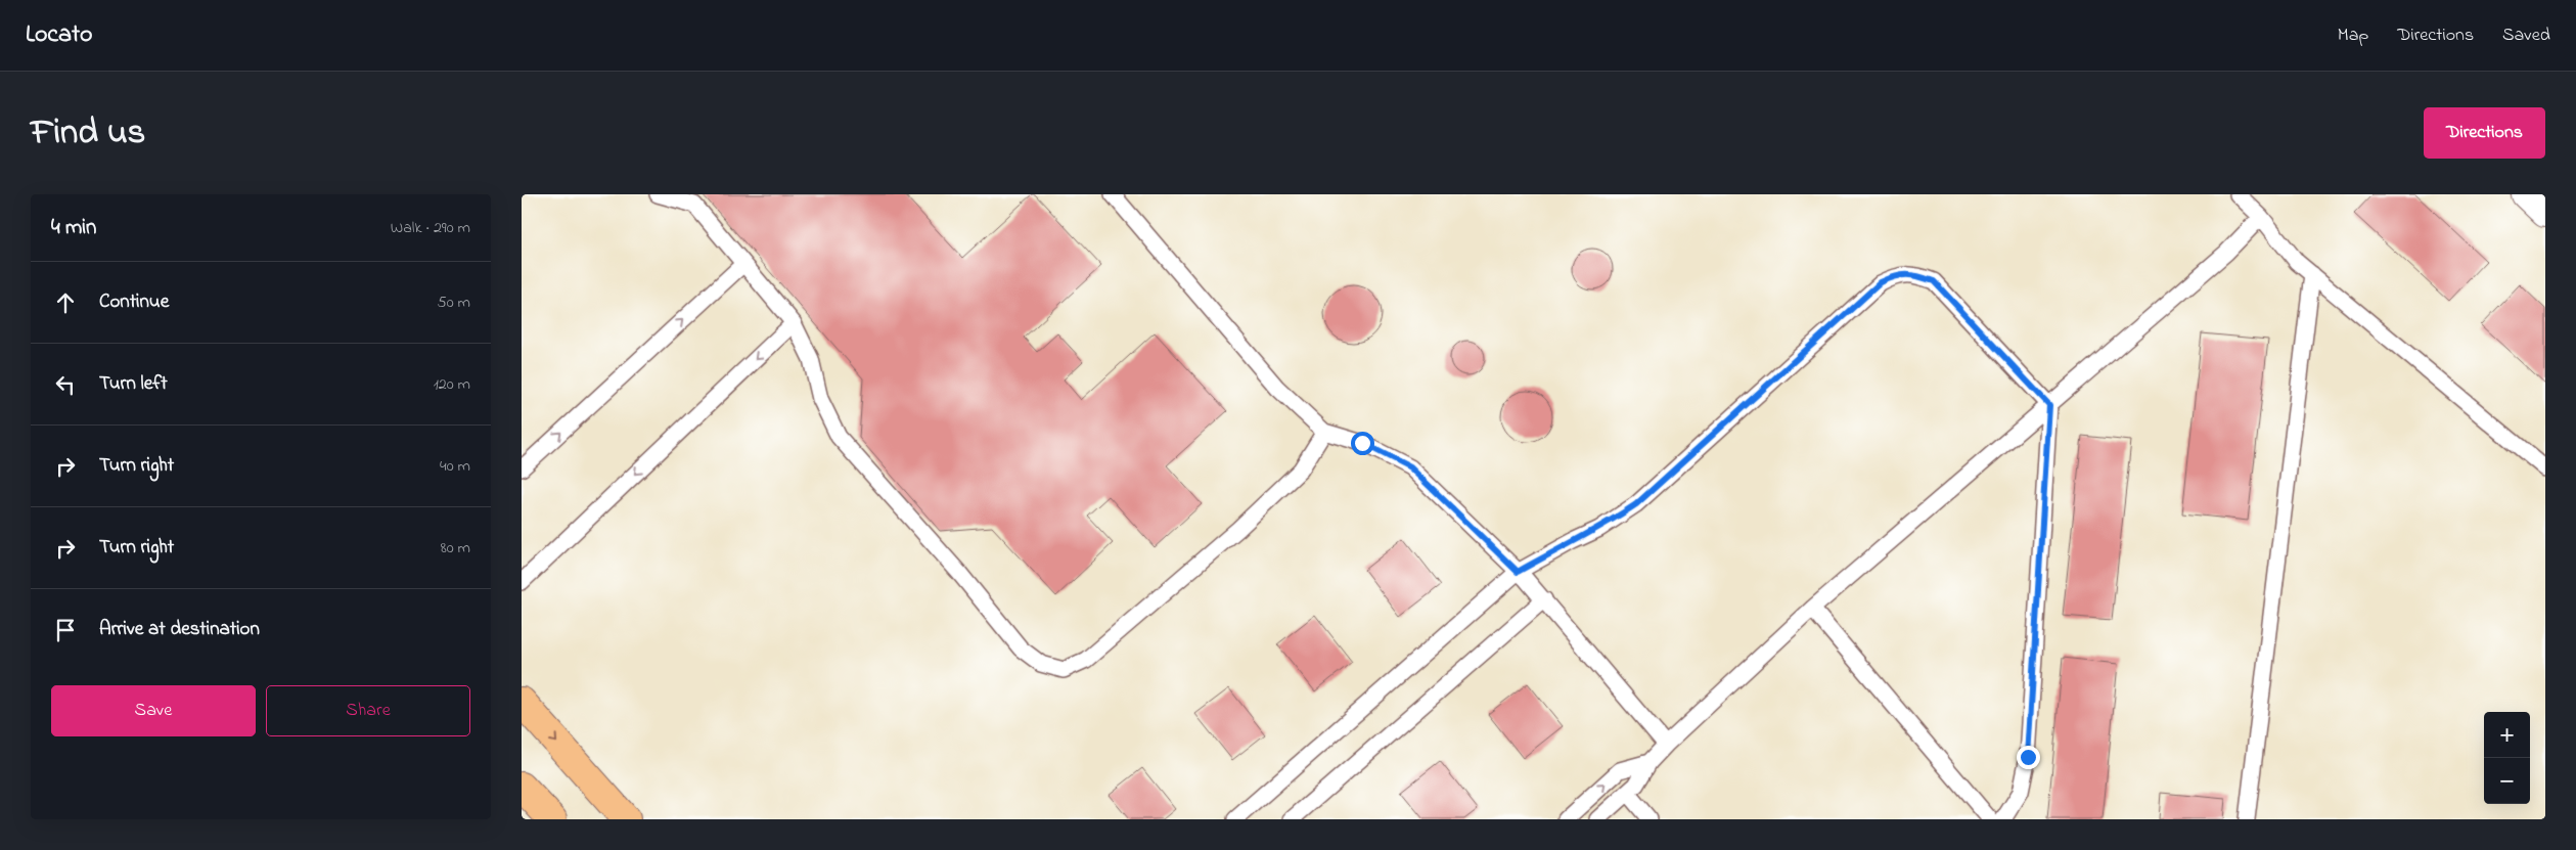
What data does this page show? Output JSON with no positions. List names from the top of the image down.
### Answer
{
  "page": {
    "header": "Locato",
    "nav": ["Map", "Directions", "Saved"],
    "title": "Find us",
    "buttons": [
      "Directions",
      ["Save", "Share"]
    ],
    "heading": ["4 min", "Walk · 290 m"],
    "list": [
      ["Continue", "50 m"],
      ["Turn left", "120 m"],
      ["Turn right", "40 m"],
      ["Turn right", "80 m"],
      "Arrive at destination"
    ],
    "map_buttons": ["+", "−"]
  }
}
